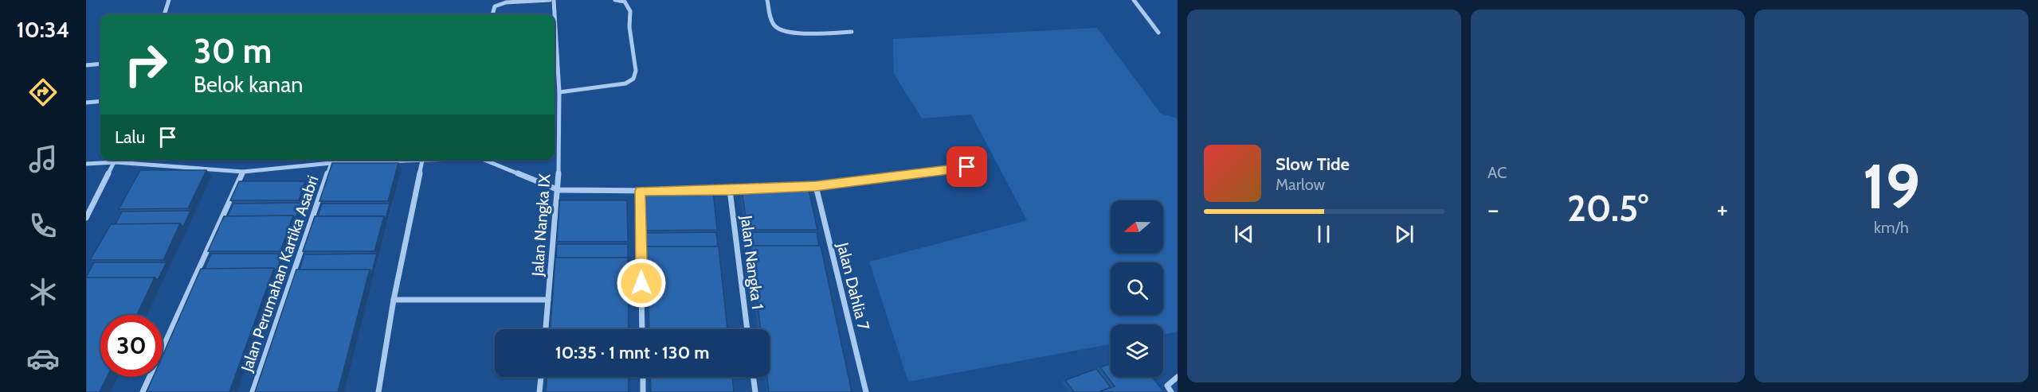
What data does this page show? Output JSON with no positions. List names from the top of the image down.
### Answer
{
  "streets": {
    "street": [
      "Jalan Nangka IX",
      "Jalan Nangka 1",
      "Jalan Perumahan Kartika Asabri",
      "Jalan Dahlia 7"
    ]
  },
  "north": "left",
  "page": {
    "tabs": "10:34",
    "tile": [
      "AC",
      ["19", "km/h"]
    ],
    "turn": ["30 m", "Belok kanan"],
    "then": "Lalu",
    "song": ["Slow Tide", "Marlow"],
    "heat": ["−", "20.5°", "+"],
    "limit": "30",
    "trip": "10:35 · 1 mnt · 130 m"
  }
}
